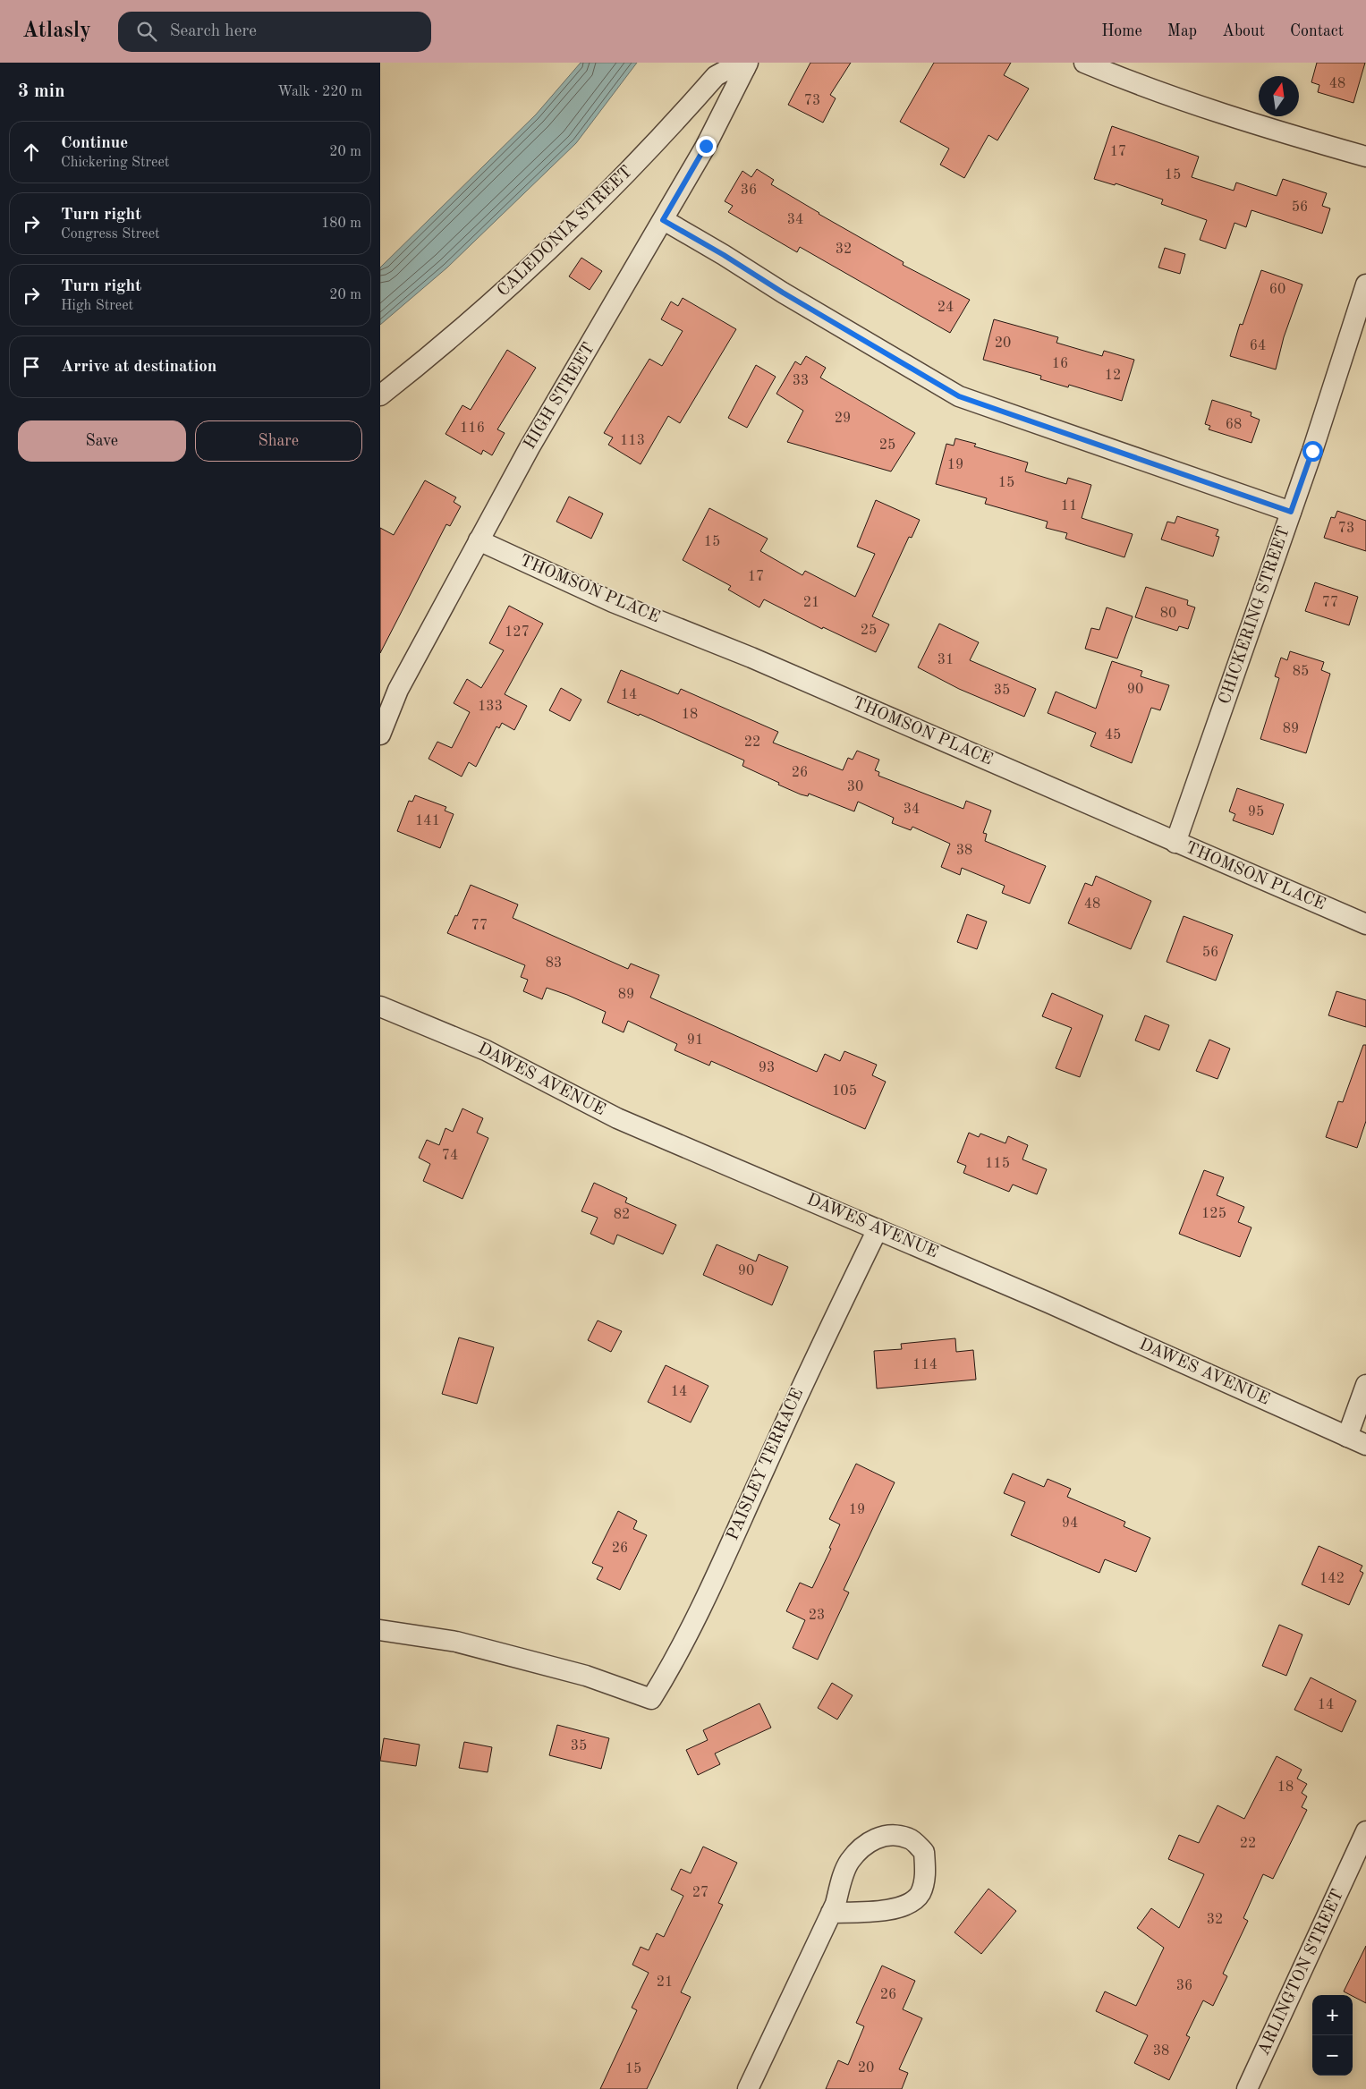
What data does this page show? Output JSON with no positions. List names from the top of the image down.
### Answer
{
  "streets": {
    "street": [
      "CALEDONIA STREET",
      "HIGH STREET",
      "THOMSON PLACE",
      "CHICKERING STREET",
      "DAWES AVENUE",
      "PAISLEY TERRACE",
      "ARLINGTON STREET"
    ]
  },
  "crossings": [
    ["CALEDONIA STREET", "HIGH STREET"],
    ["HIGH STREET", "THOMSON PLACE"],
    ["THOMSON PLACE", "CHICKERING STREET"],
    ["DAWES AVENUE", "PAISLEY TERRACE"]
  ],
  "house_numbers": [
    "48",
    "73",
    "17",
    "15",
    "36",
    "56",
    "34",
    "32",
    "60",
    "24",
    "20",
    "64",
    "16",
    "12",
    "33",
    "29",
    "68",
    "116",
    "113",
    "25",
    "19",
    "15",
    "11",
    "73",
    "15",
    "17",
    "21",
    "77",
    "80",
    "25",
    "127",
    "31",
    "85",
    "90",
    "35",
    "14",
    "133",
    "18",
    "89",
    "45",
    "22",
    "26",
    "30",
    "34",
    "95",
    "141",
    "38",
    "48",
    "77",
    "56",
    "83",
    "89",
    "91",
    "93",
    "105",
    "74",
    "115",
    "125",
    "82",
    "90",
    "114",
    "14",
    "19",
    "94",
    "26",
    "142",
    "23",
    "14",
    "35",
    "18",
    "22",
    "27",
    "32",
    "21",
    "36",
    "26",
    "38",
    "20",
    "15"
  ],
  "north": "top",
  "page": {
    "header": "Atlasly",
    "search": "Search here",
    "nav": [
      "Home",
      "Map",
      "About",
      "Contact"
    ],
    "heading": ["3 min", "Walk · 220 m"],
    "list": [
      ["Continue", "Chickering Street", "20 m"],
      ["Turn right", "Congress Street", "180 m"],
      ["Turn right", "High Street", "20 m"],
      "Arrive at destination"
    ],
    "buttons": ["Save", "Share"],
    "map_buttons": ["+", "−"]
  }
}
